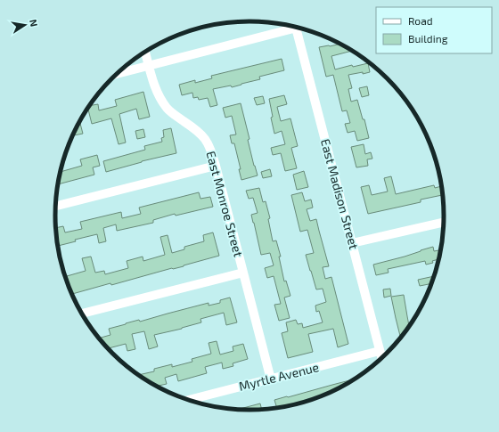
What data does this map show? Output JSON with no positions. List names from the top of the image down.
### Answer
{
  "streets": {
    "street": ["East Madison Street", "East Monroe Street", "Myrtle Avenue"]
  },
  "crossings": [
    ["East Madison Street", "Myrtle Avenue"],
    ["East Monroe Street", "Myrtle Avenue"]
  ],
  "legend": ["Road", "Building"],
  "north": "right"
}
